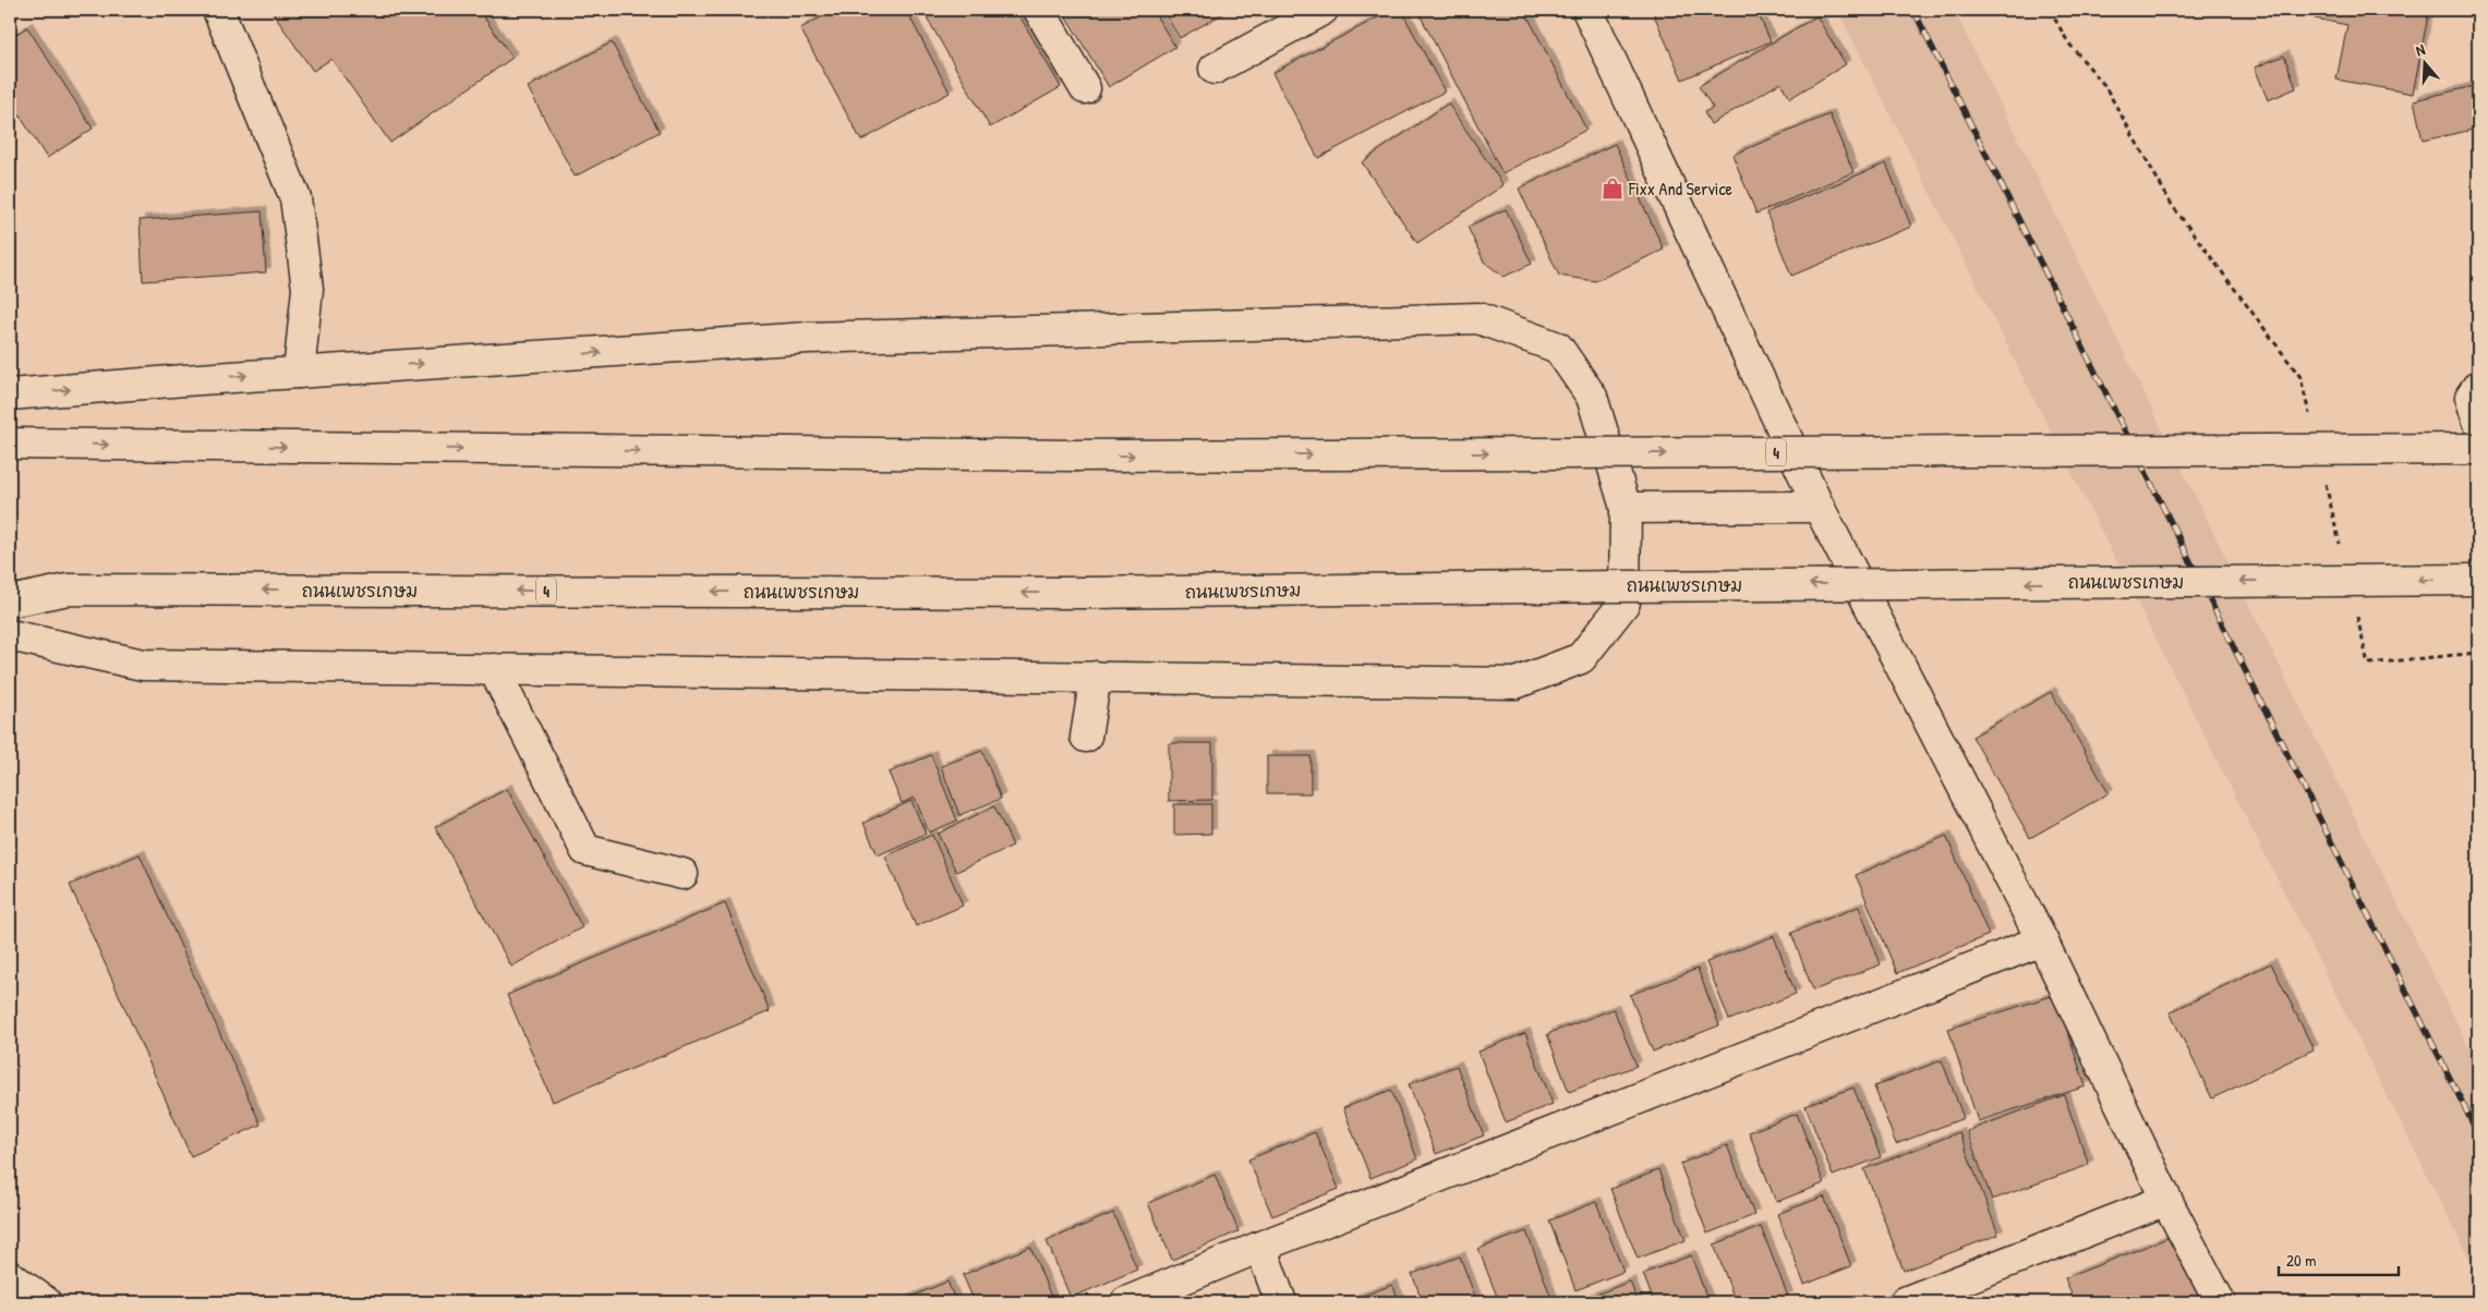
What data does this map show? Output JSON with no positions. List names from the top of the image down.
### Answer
{
  "streets": {
    "main road": ["4", "ถนนเพชรเกษม"]
  },
  "places": {
    "shop": ["Fixx And Service"]
  },
  "scale_bar": "20 m",
  "north": "top"
}
